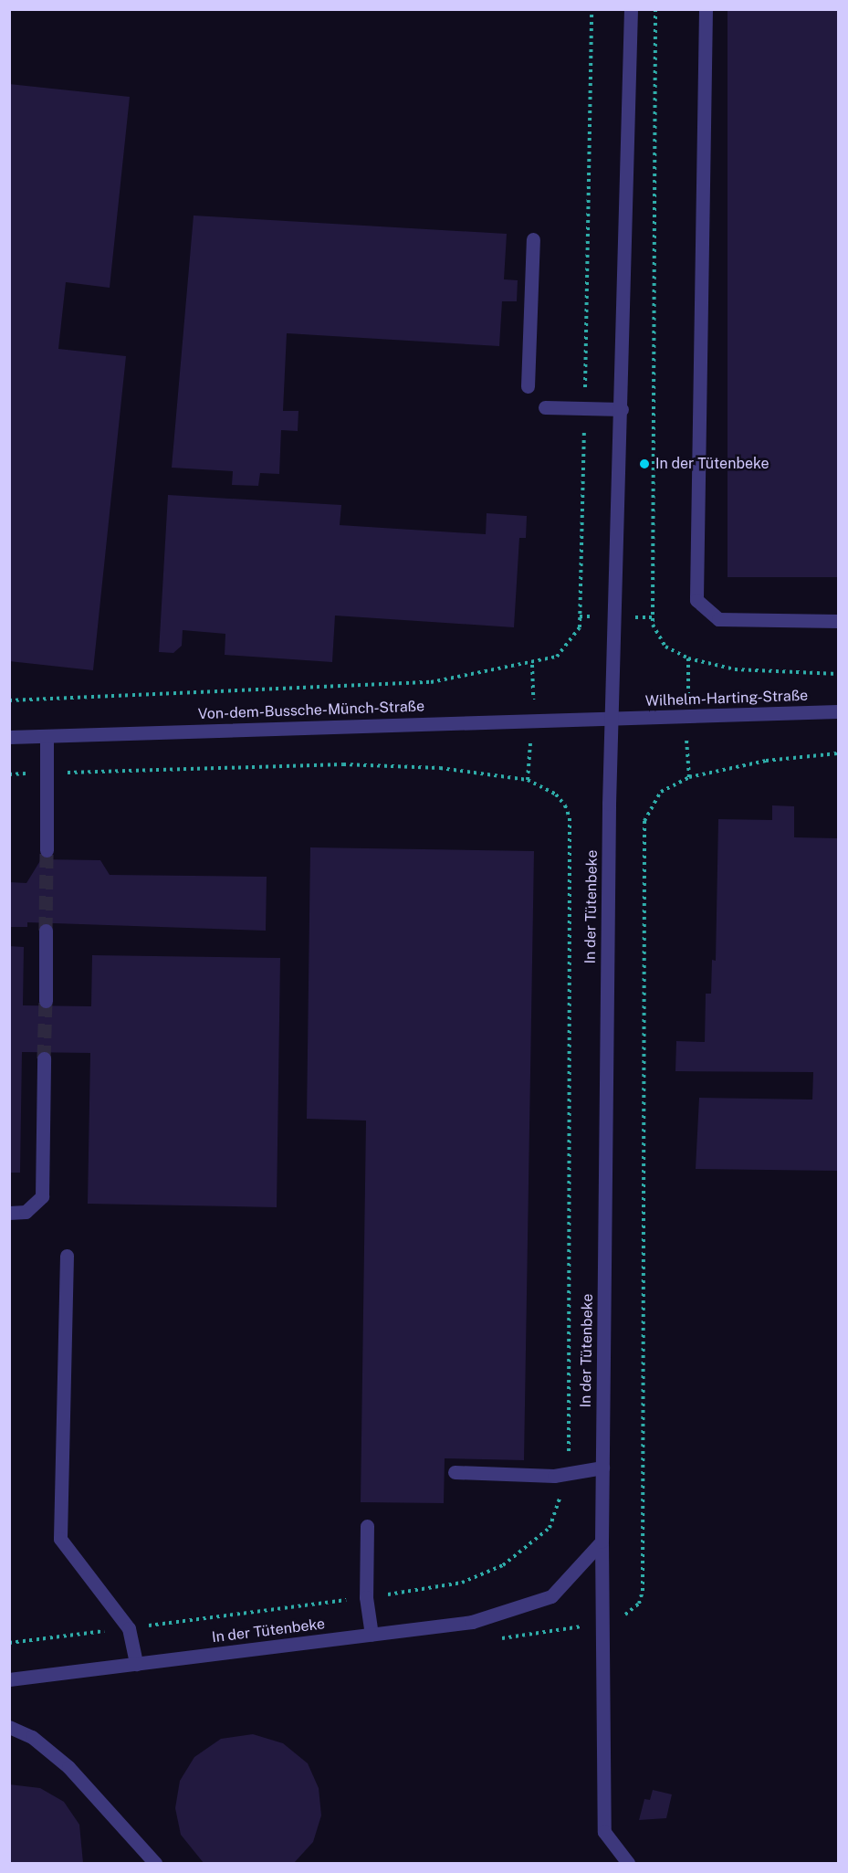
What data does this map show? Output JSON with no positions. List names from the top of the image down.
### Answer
{
  "streets": {
    "street": ["Wilhelm-Harting-Straße", "Von-dem-Bussche-Münch-Straße", "In der Tütenbeke"]
  },
  "crossings": [
    ["Wilhelm-Harting-Straße", "Von-dem-Bussche-Münch-Straße"],
    ["Wilhelm-Harting-Straße", "In der Tütenbeke"],
    ["Von-dem-Bussche-Münch-Straße", "In der Tütenbeke"]
  ],
  "places": ["In der Tütenbeke"]
}
